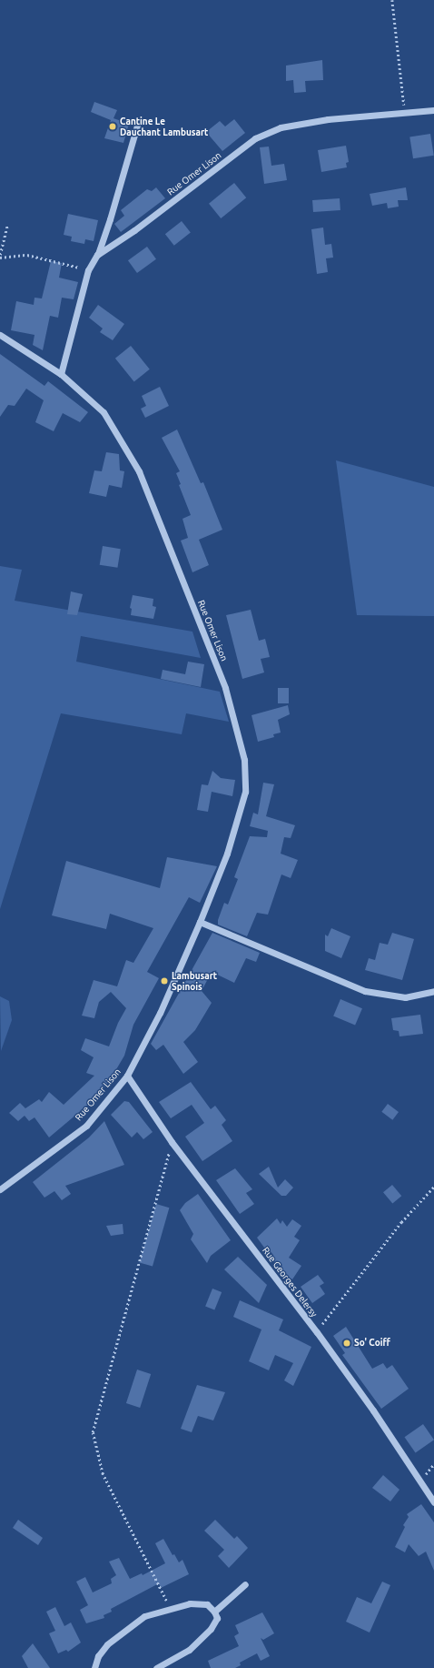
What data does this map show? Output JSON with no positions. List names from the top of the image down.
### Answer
{
  "streets": {
    "street": ["Rue Omer Lison", "Rue Georges Delersy"]
  },
  "crossings": [
    ["Rue Omer Lison", "Rue Georges Delersy"]
  ],
  "places": ["Cantine Le Dauchant Lambusart", "Lambusart Spinois", "So' Coiff"]
}
